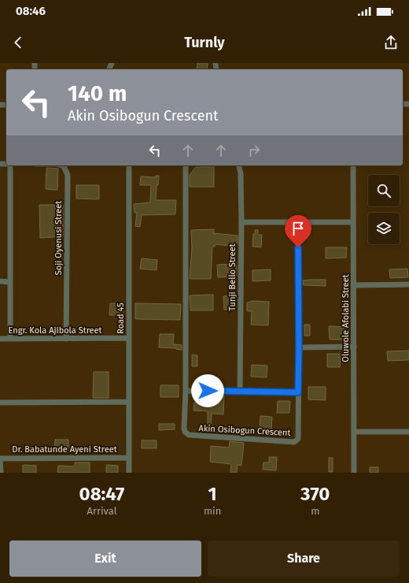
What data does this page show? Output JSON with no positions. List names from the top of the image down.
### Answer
{
  "streets": {
    "street": [
      "Soji Oyenusi Street",
      "Tunji Bello Street",
      "Road 45",
      "Oluwole Afolabi Street",
      "Engr. Kola Ajibola Street",
      "Akin Osibogun Crescent",
      "Dr. Babatunde Ayeni Street"
    ]
  },
  "crossings": [
    ["Soji Oyenusi Street", "Engr. Kola Ajibola Street"],
    ["Road 45", "Engr. Kola Ajibola Street"],
    ["Road 45", "Dr. Babatunde Ayeni Street"]
  ],
  "page": {
    "status": "08:46",
    "header": "Turnly",
    "turn": ["140 m", "Akin Osibogun Crescent"],
    "eta": [
      "08:47",
      "Arrival",
      "1",
      "min",
      "370",
      "m"
    ],
    "buttons": ["Exit", "Share"]
  }
}
